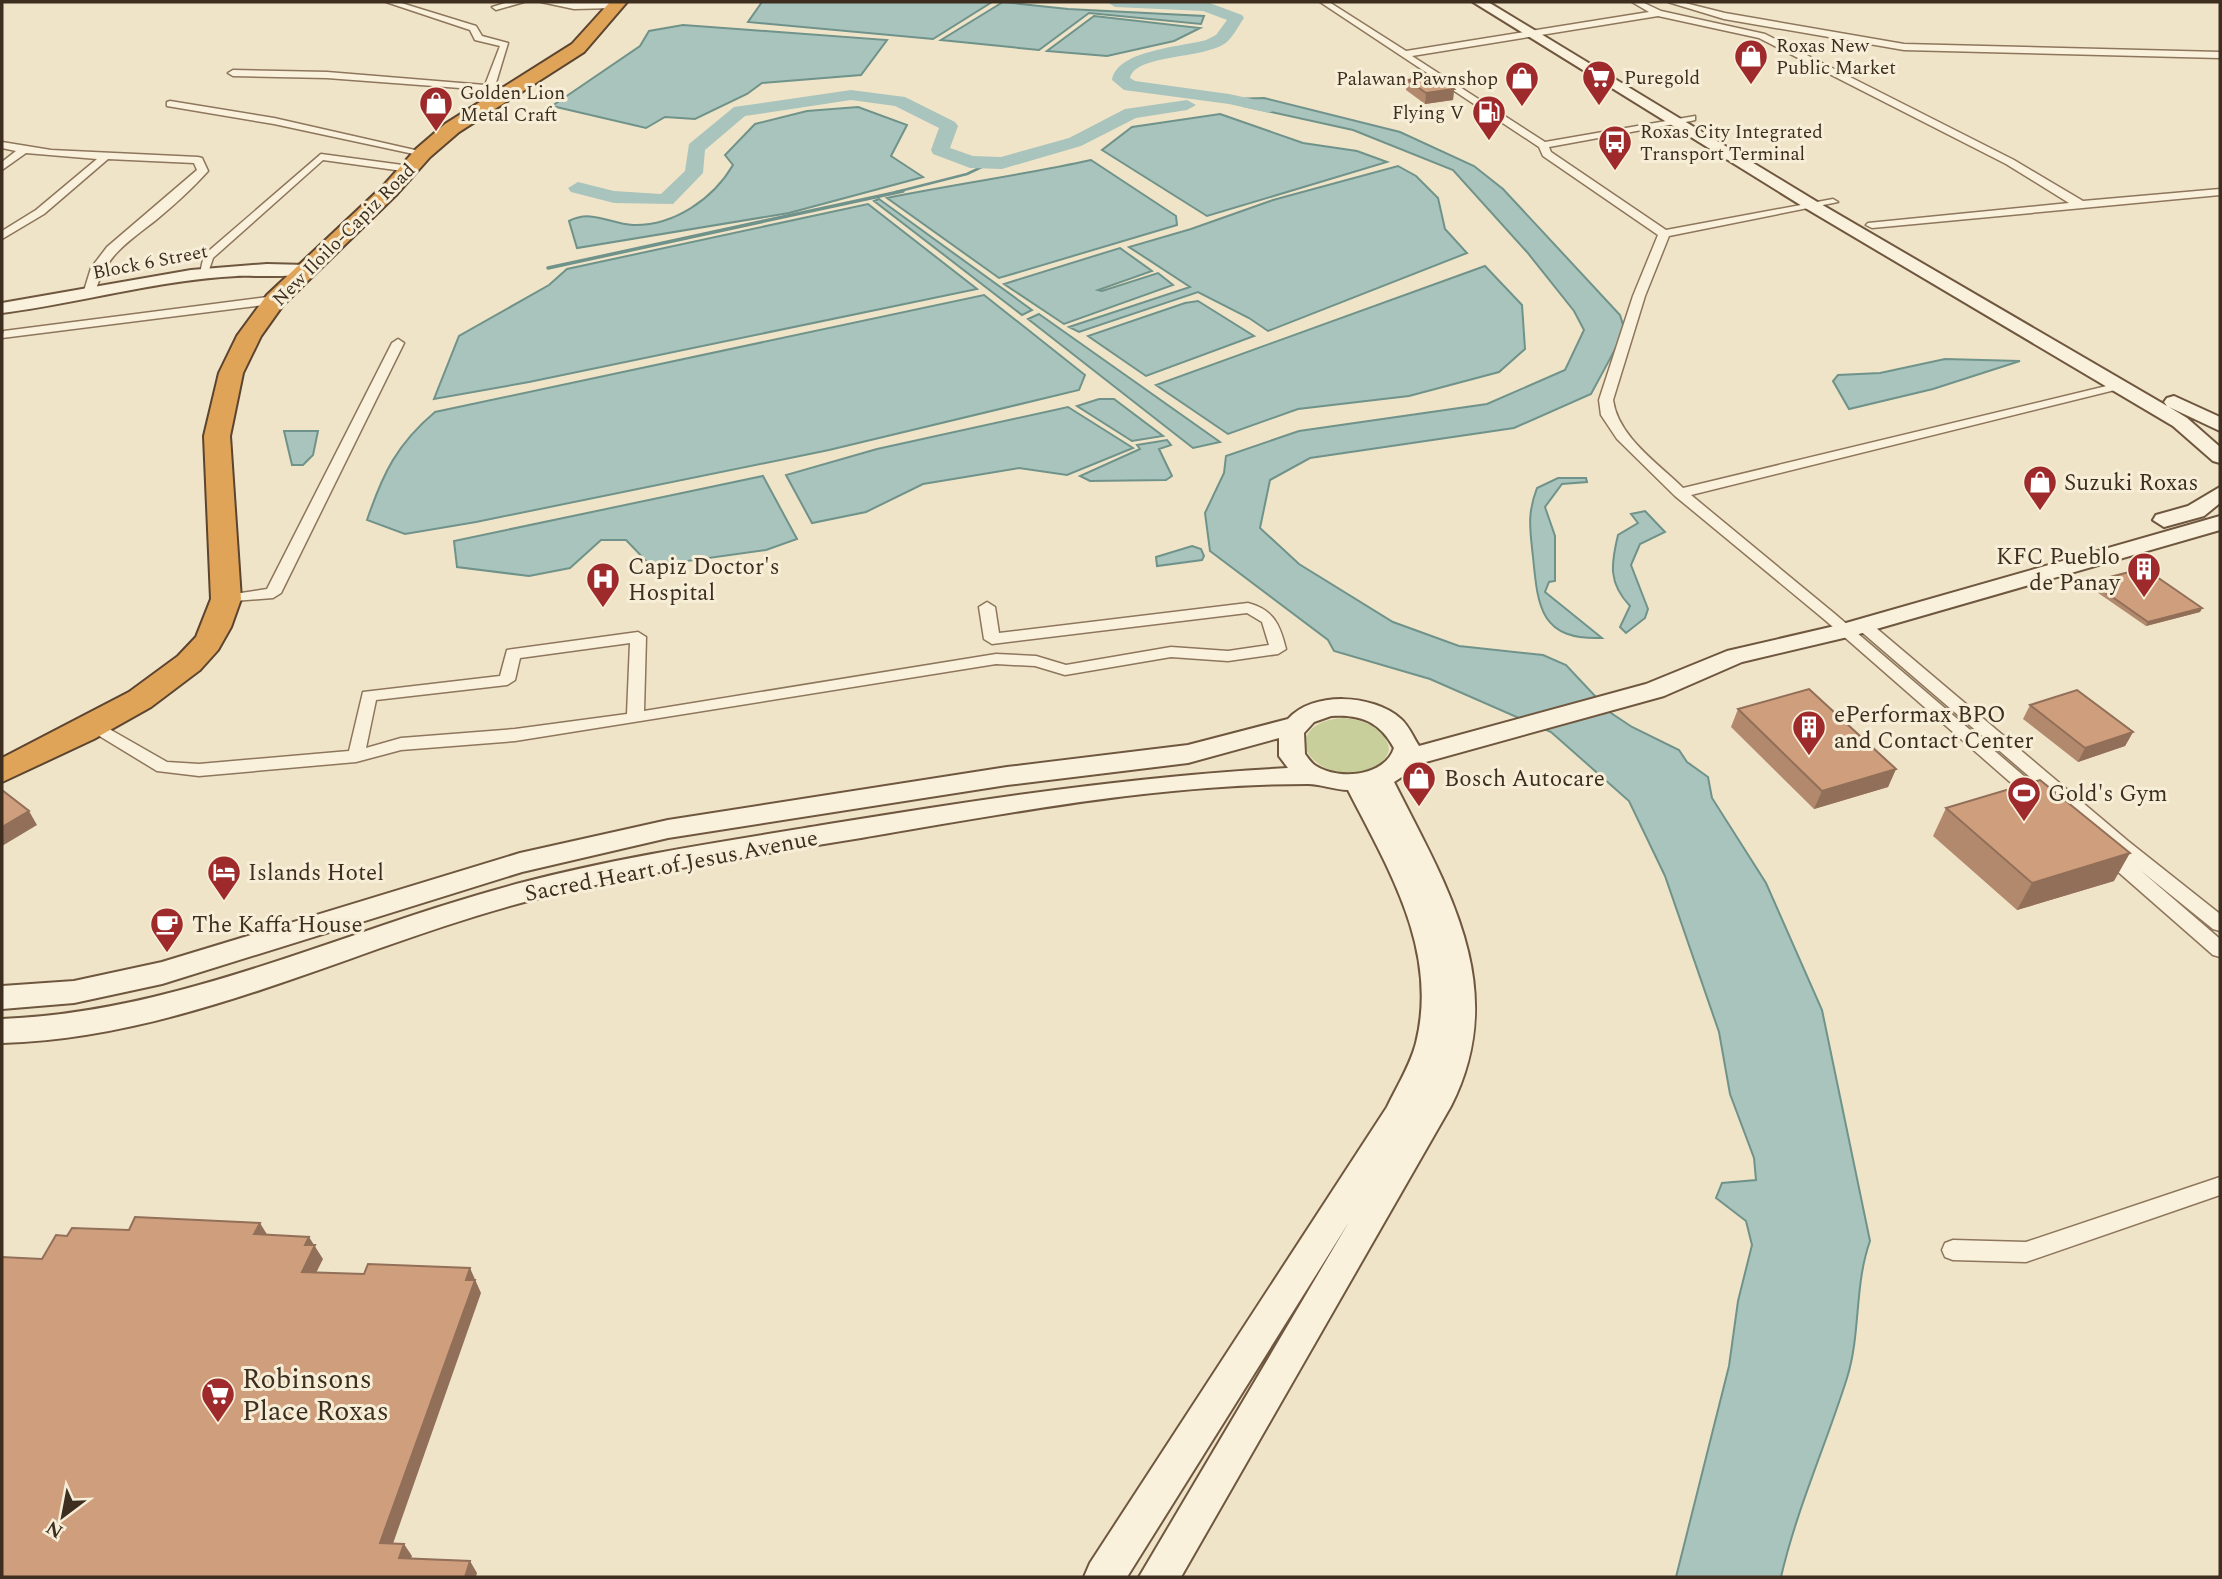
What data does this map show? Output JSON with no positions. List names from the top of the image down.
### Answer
{
  "streets": {
    "highway": ["New Iloilo-Capiz Road"],
    "street": ["Block 6 Street", "Sacred Heart of Jesus Avenue"]
  },
  "crossings": [
    ["New Iloilo-Capiz Road", "Block 6 Street"]
  ],
  "places": {
    "shop": [
      "Roxas New Public Market",
      "Palawan Pawnshop",
      "Golden Lion Metal Craft",
      "Suzuki Roxas",
      "Bosch Autocare"
    ],
    "supermarket": ["Puregold", "Robinsons Place Roxas"],
    "fuel station": ["Flying V"],
    "bus stop": ["Roxas City Integrated Transport Terminal"],
    "building": ["KFC Pueblo de Panay", "ePerformax BPO and Contact Center"],
    "hospital": ["Capiz Doctor's Hospital"],
    "sports": ["Gold's Gym"],
    "hotel": ["Islands Hotel"],
    "cafe": ["The Kaffa House"]
  },
  "north": "bottom left"
}
